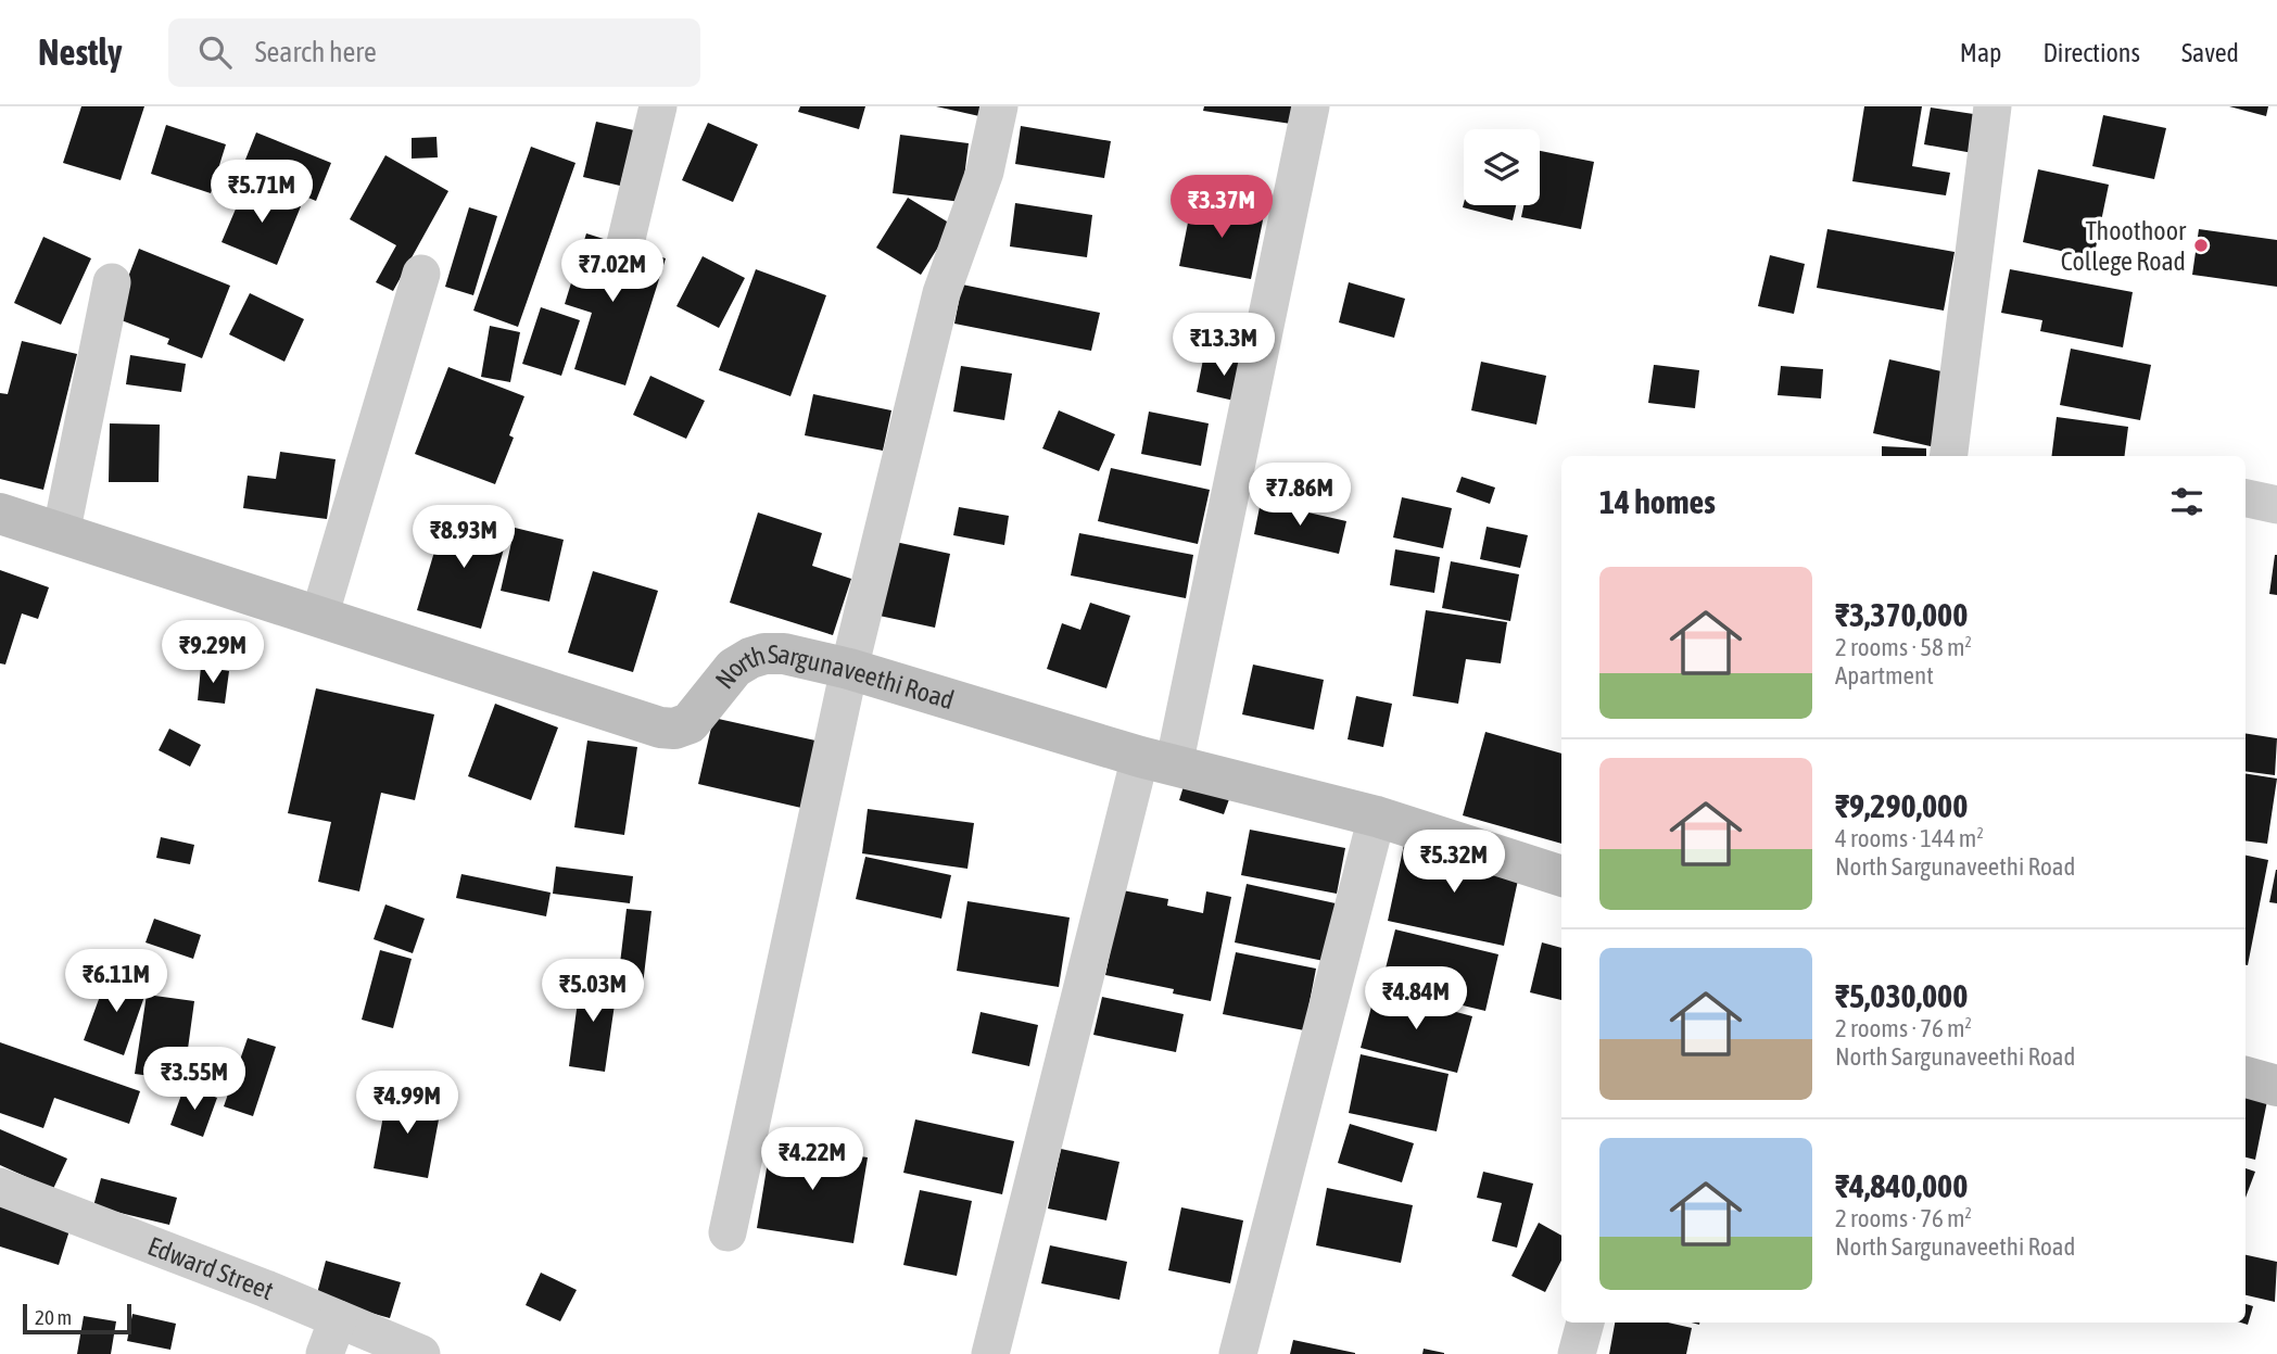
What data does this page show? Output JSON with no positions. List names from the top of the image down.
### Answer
{
  "streets": {
    "street": ["North Sargunaveethi Road", "Edward Street"]
  },
  "places": ["Thoothoor College Road"],
  "scale_bar": "20 m",
  "page": {
    "header": "Nestly",
    "search": "Search here",
    "nav": ["Map", "Directions", "Saved"],
    "price": [
      "₹5.71M",
      "₹3.37M",
      "₹7.02M",
      "₹13.3M",
      "₹7.86M",
      "₹8.93M",
      "₹9.29M",
      "₹5.32M",
      "₹6.11M",
      "₹5.03M",
      "₹4.84M",
      "₹3.55M",
      "₹4.99M",
      "₹4.22M"
    ],
    "heading": "14 homes",
    "list": [
      {
        "name": "₹3,370,000",
        "note": "2 rooms · 58 m² · Apartment"
      },
      {
        "name": "₹9,290,000",
        "note": "4 rooms · 144 m² · North Sargunaveethi Road"
      },
      {
        "name": "₹5,030,000",
        "note": "2 rooms · 76 m² · North Sargunaveethi Road"
      },
      {
        "name": "₹4,840,000",
        "note": "2 rooms · 76 m² · North Sargunaveethi Road"
      }
    ],
    "scale": "20 m"
  }
}
